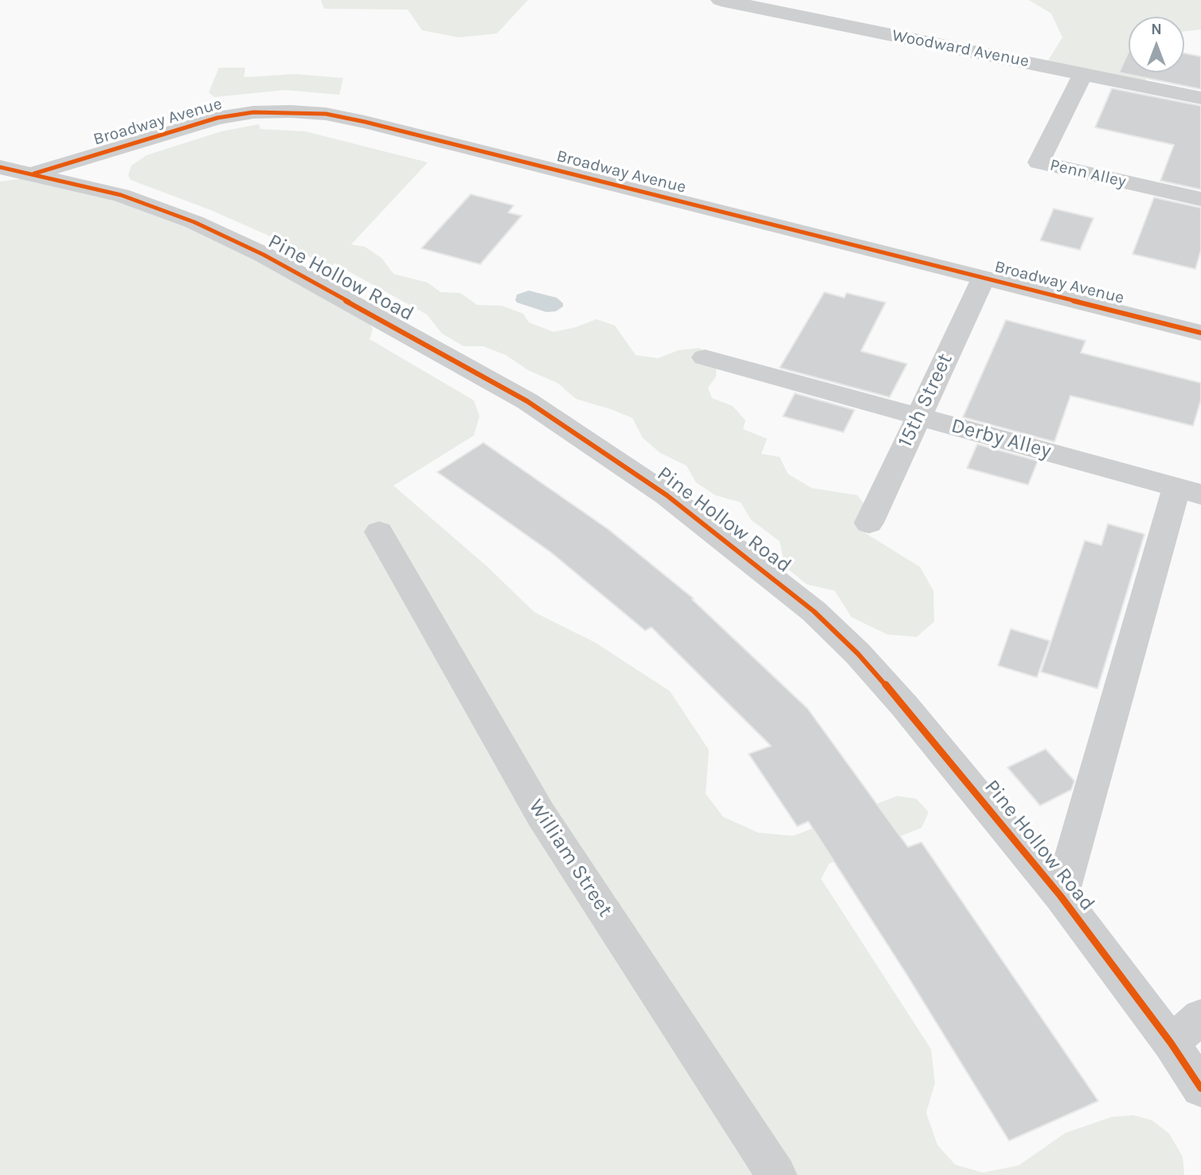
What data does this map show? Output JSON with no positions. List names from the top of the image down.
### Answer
{
  "streets": {
    "street": [
      "Woodward Avenue",
      "Broadway Avenue",
      "Penn Alley",
      "Pine Hollow Road",
      "15th Street",
      "Derby Alley",
      "William Street"
    ]
  },
  "crossings": [
    ["Woodward Avenue", "Penn Alley"],
    ["Broadway Avenue", "Pine Hollow Road"],
    ["Broadway Avenue", "15th Street"],
    ["15th Street", "Derby Alley"]
  ],
  "north": "top"
}
